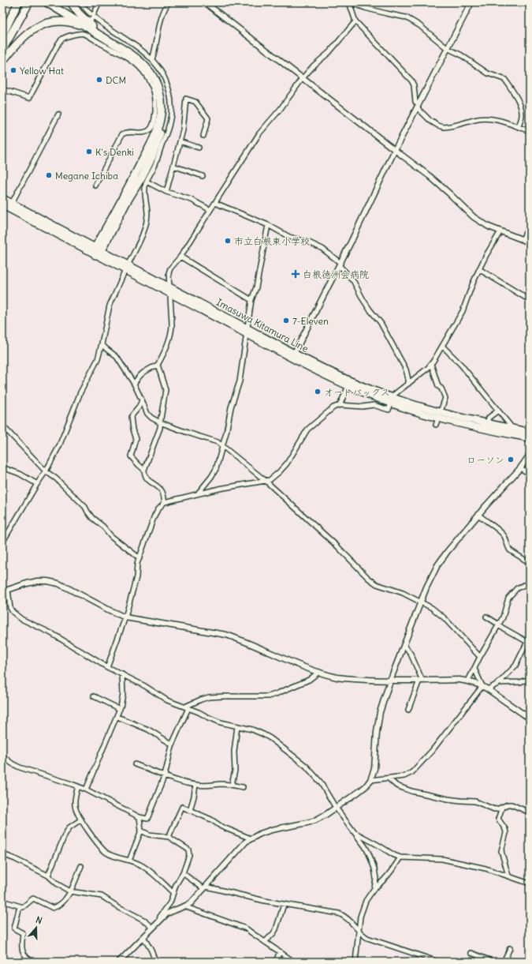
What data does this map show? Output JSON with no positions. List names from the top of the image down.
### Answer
{
  "streets": {
    "main road": ["Imasuwa Kitamura Line"]
  },
  "places": {
    "other": [
      "Yellow Hat",
      "DCM",
      "K's Denki",
      "Megane Ichiba",
      "市立白根東小学校",
      "7-Eleven",
      "オートバックス",
      "ローソン"
    ],
    "health": ["白根徳洲会病院"]
  },
  "north": "top"
}
